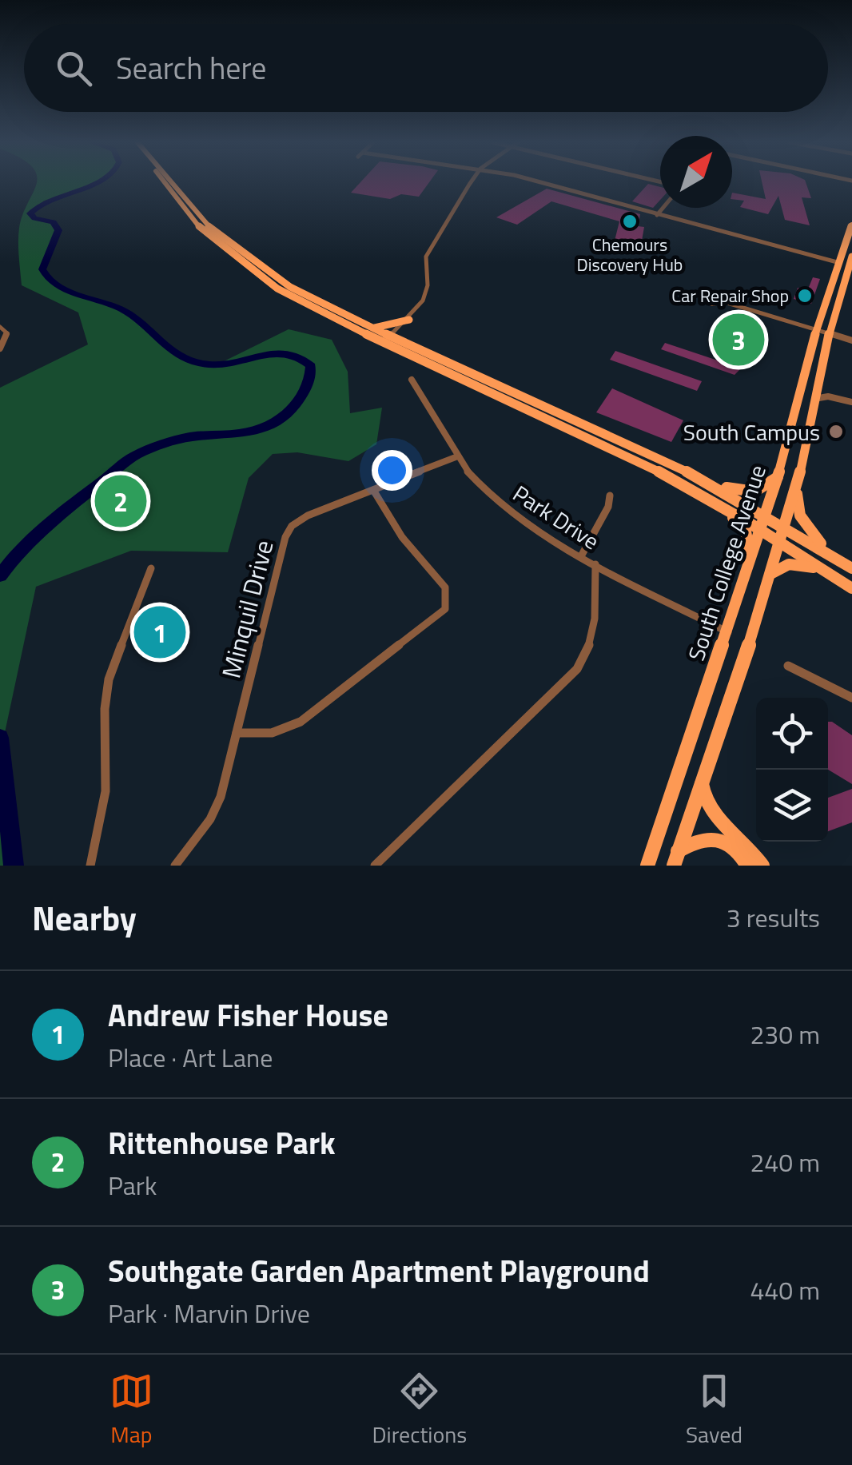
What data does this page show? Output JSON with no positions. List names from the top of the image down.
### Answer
{
  "streets": {
    "main road": ["South College Avenue"],
    "street": ["Park Drive", "Minquil Drive"]
  },
  "crossings": [
    ["Park Drive", "South College Avenue"],
    ["Park Drive", "Minquil Drive"]
  ],
  "places": ["Chemours Discovery Hub", "Car Repair Shop", "South Campus"],
  "north": "top right",
  "page": {
    "search": "Search here",
    "pins": ["3", "2", "1"],
    "heading": ["Nearby", "3 results"],
    "list": [
      {
        "mark": "1",
        "name": "Andrew Fisher House",
        "note": "Place · Art Lane",
        "value": "230 m"
      },
      {
        "mark": "2",
        "name": "Rittenhouse Park",
        "note": "Park",
        "value": "240 m"
      },
      {
        "mark": "3",
        "name": "Southgate Garden Apartment Playground",
        "note": "Park · Marvin Drive",
        "value": "440 m"
      }
    ],
    "nav": ["Map", "Directions", "Saved"]
  }
}
